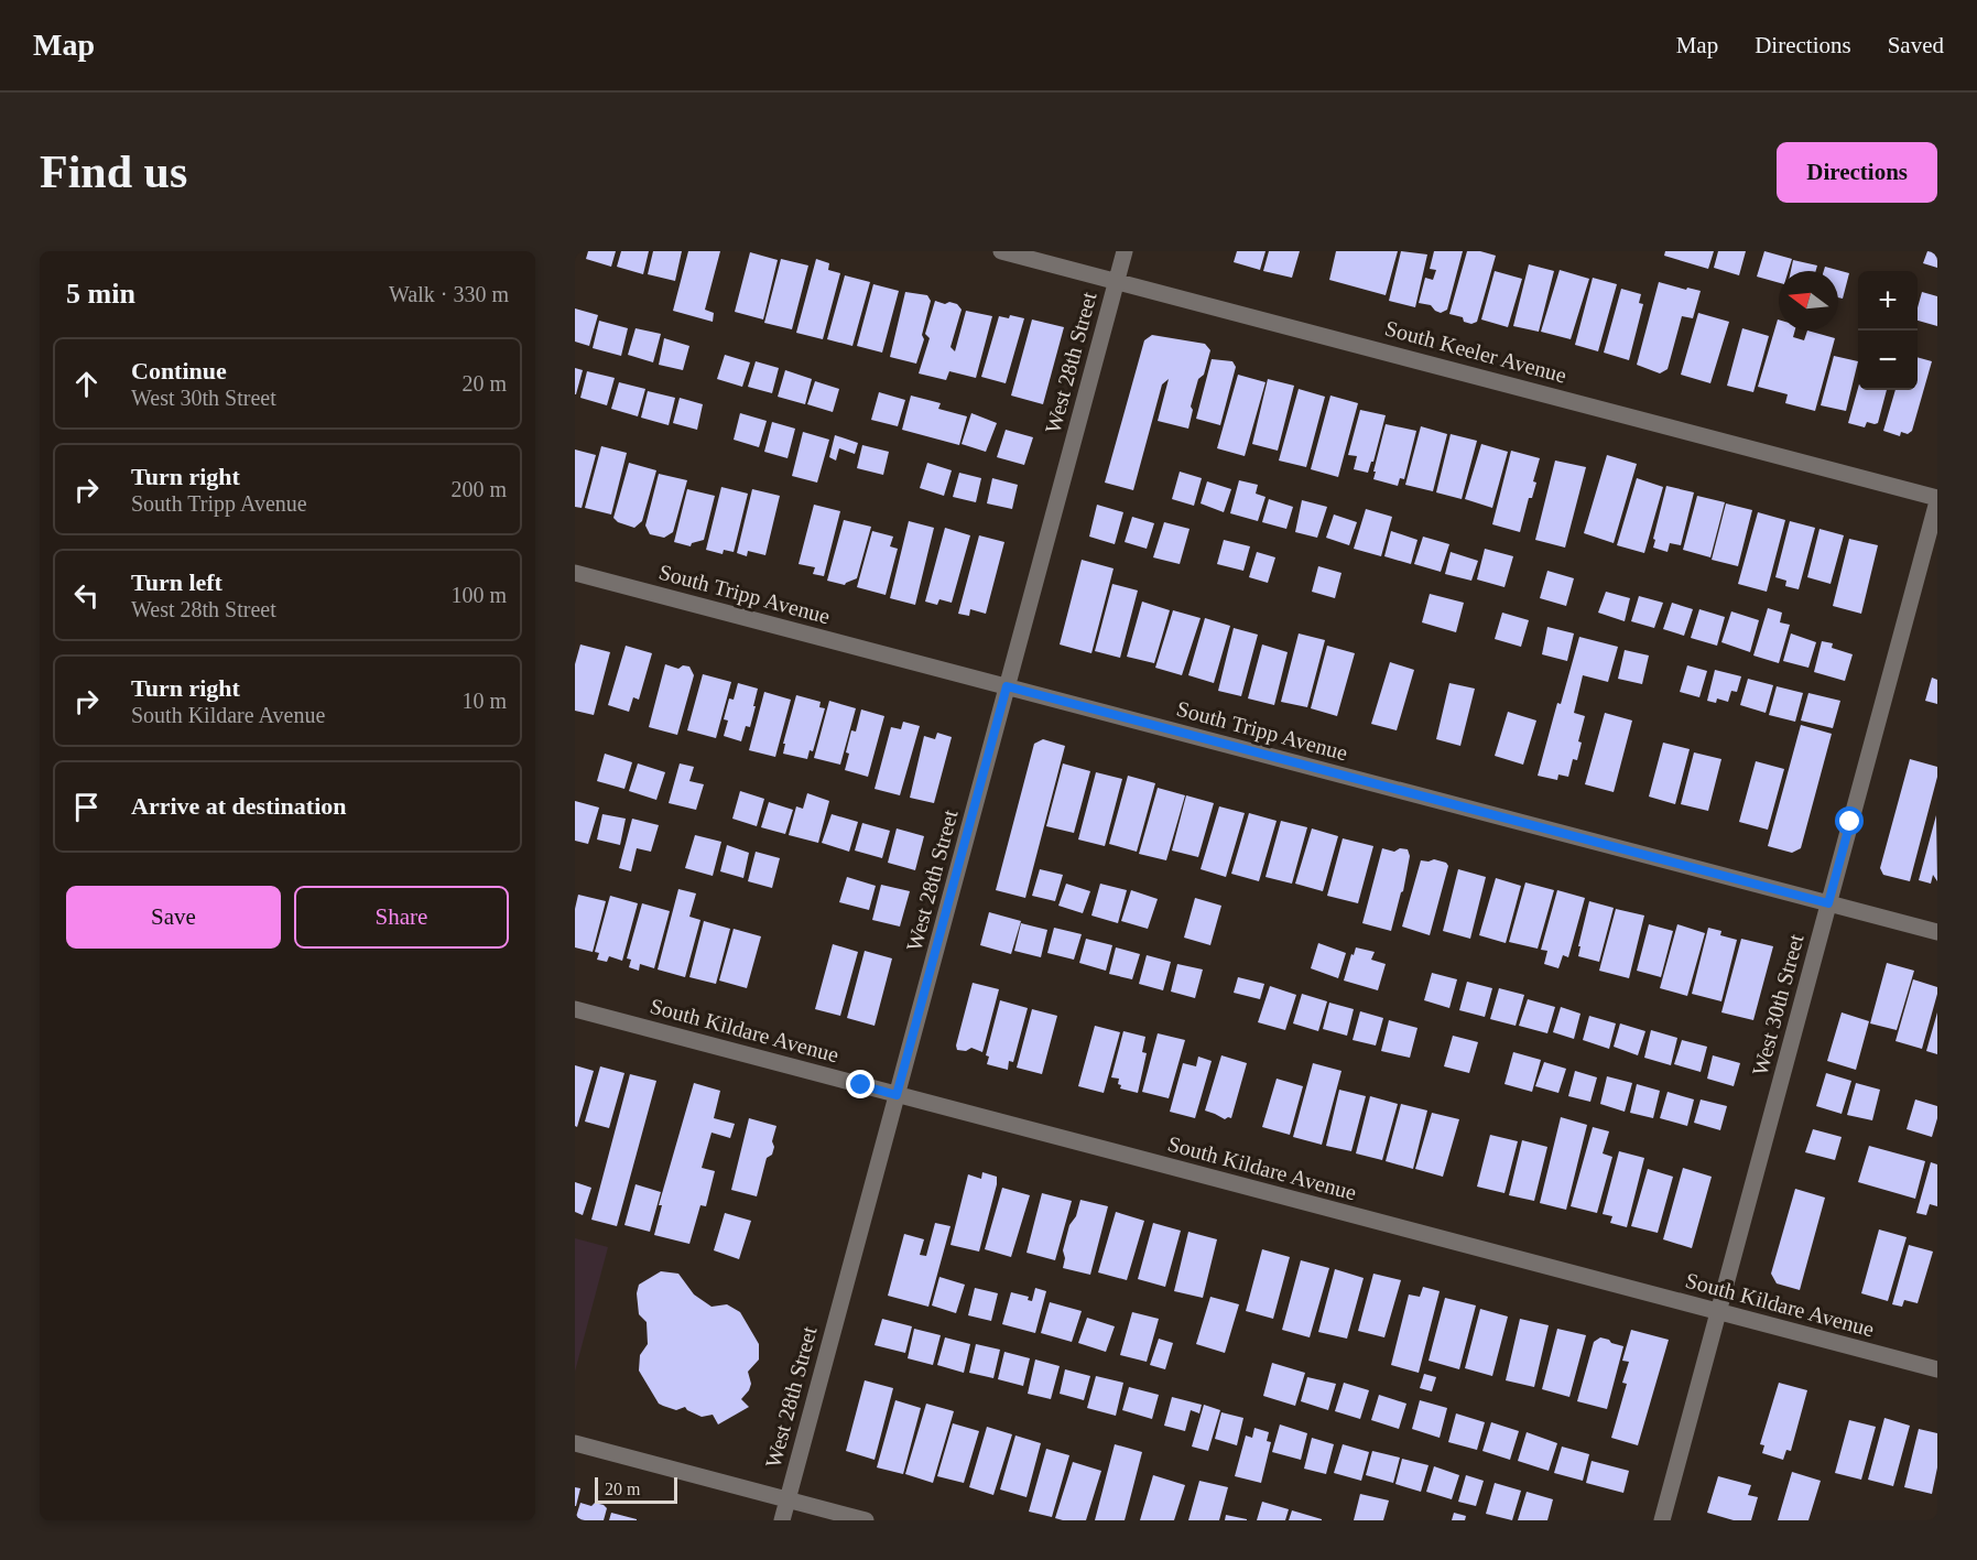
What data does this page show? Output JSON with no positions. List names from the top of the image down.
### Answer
{
  "streets": {
    "street": [
      "South Keeler Avenue",
      "West 28th Street",
      "South Tripp Avenue",
      "West 30th Street",
      "South Kildare Avenue"
    ]
  },
  "crossings": [
    ["South Keeler Avenue", "West 28th Street"],
    ["South Keeler Avenue", "West 30th Street"],
    ["West 28th Street", "South Tripp Avenue"],
    ["West 28th Street", "South Kildare Avenue"],
    ["South Tripp Avenue", "West 30th Street"],
    ["West 30th Street", "South Kildare Avenue"]
  ],
  "scale_bar": "20 m",
  "north": "left",
  "page": {
    "header": "Map",
    "nav": ["Map", "Directions", "Saved"],
    "buttons": [
      "Directions",
      ["Save", "Share"]
    ],
    "title": "Find us",
    "heading": ["5 min", "Walk · 330 m"],
    "map_buttons": ["+", "−"],
    "list": [
      ["Continue", "West 30th Street", "20 m"],
      ["Turn right", "South Tripp Avenue", "200 m"],
      ["Turn left", "West 28th Street", "100 m"],
      ["Turn right", "South Kildare Avenue", "10 m"],
      "Arrive at destination"
    ],
    "scale": "20 m"
  }
}
